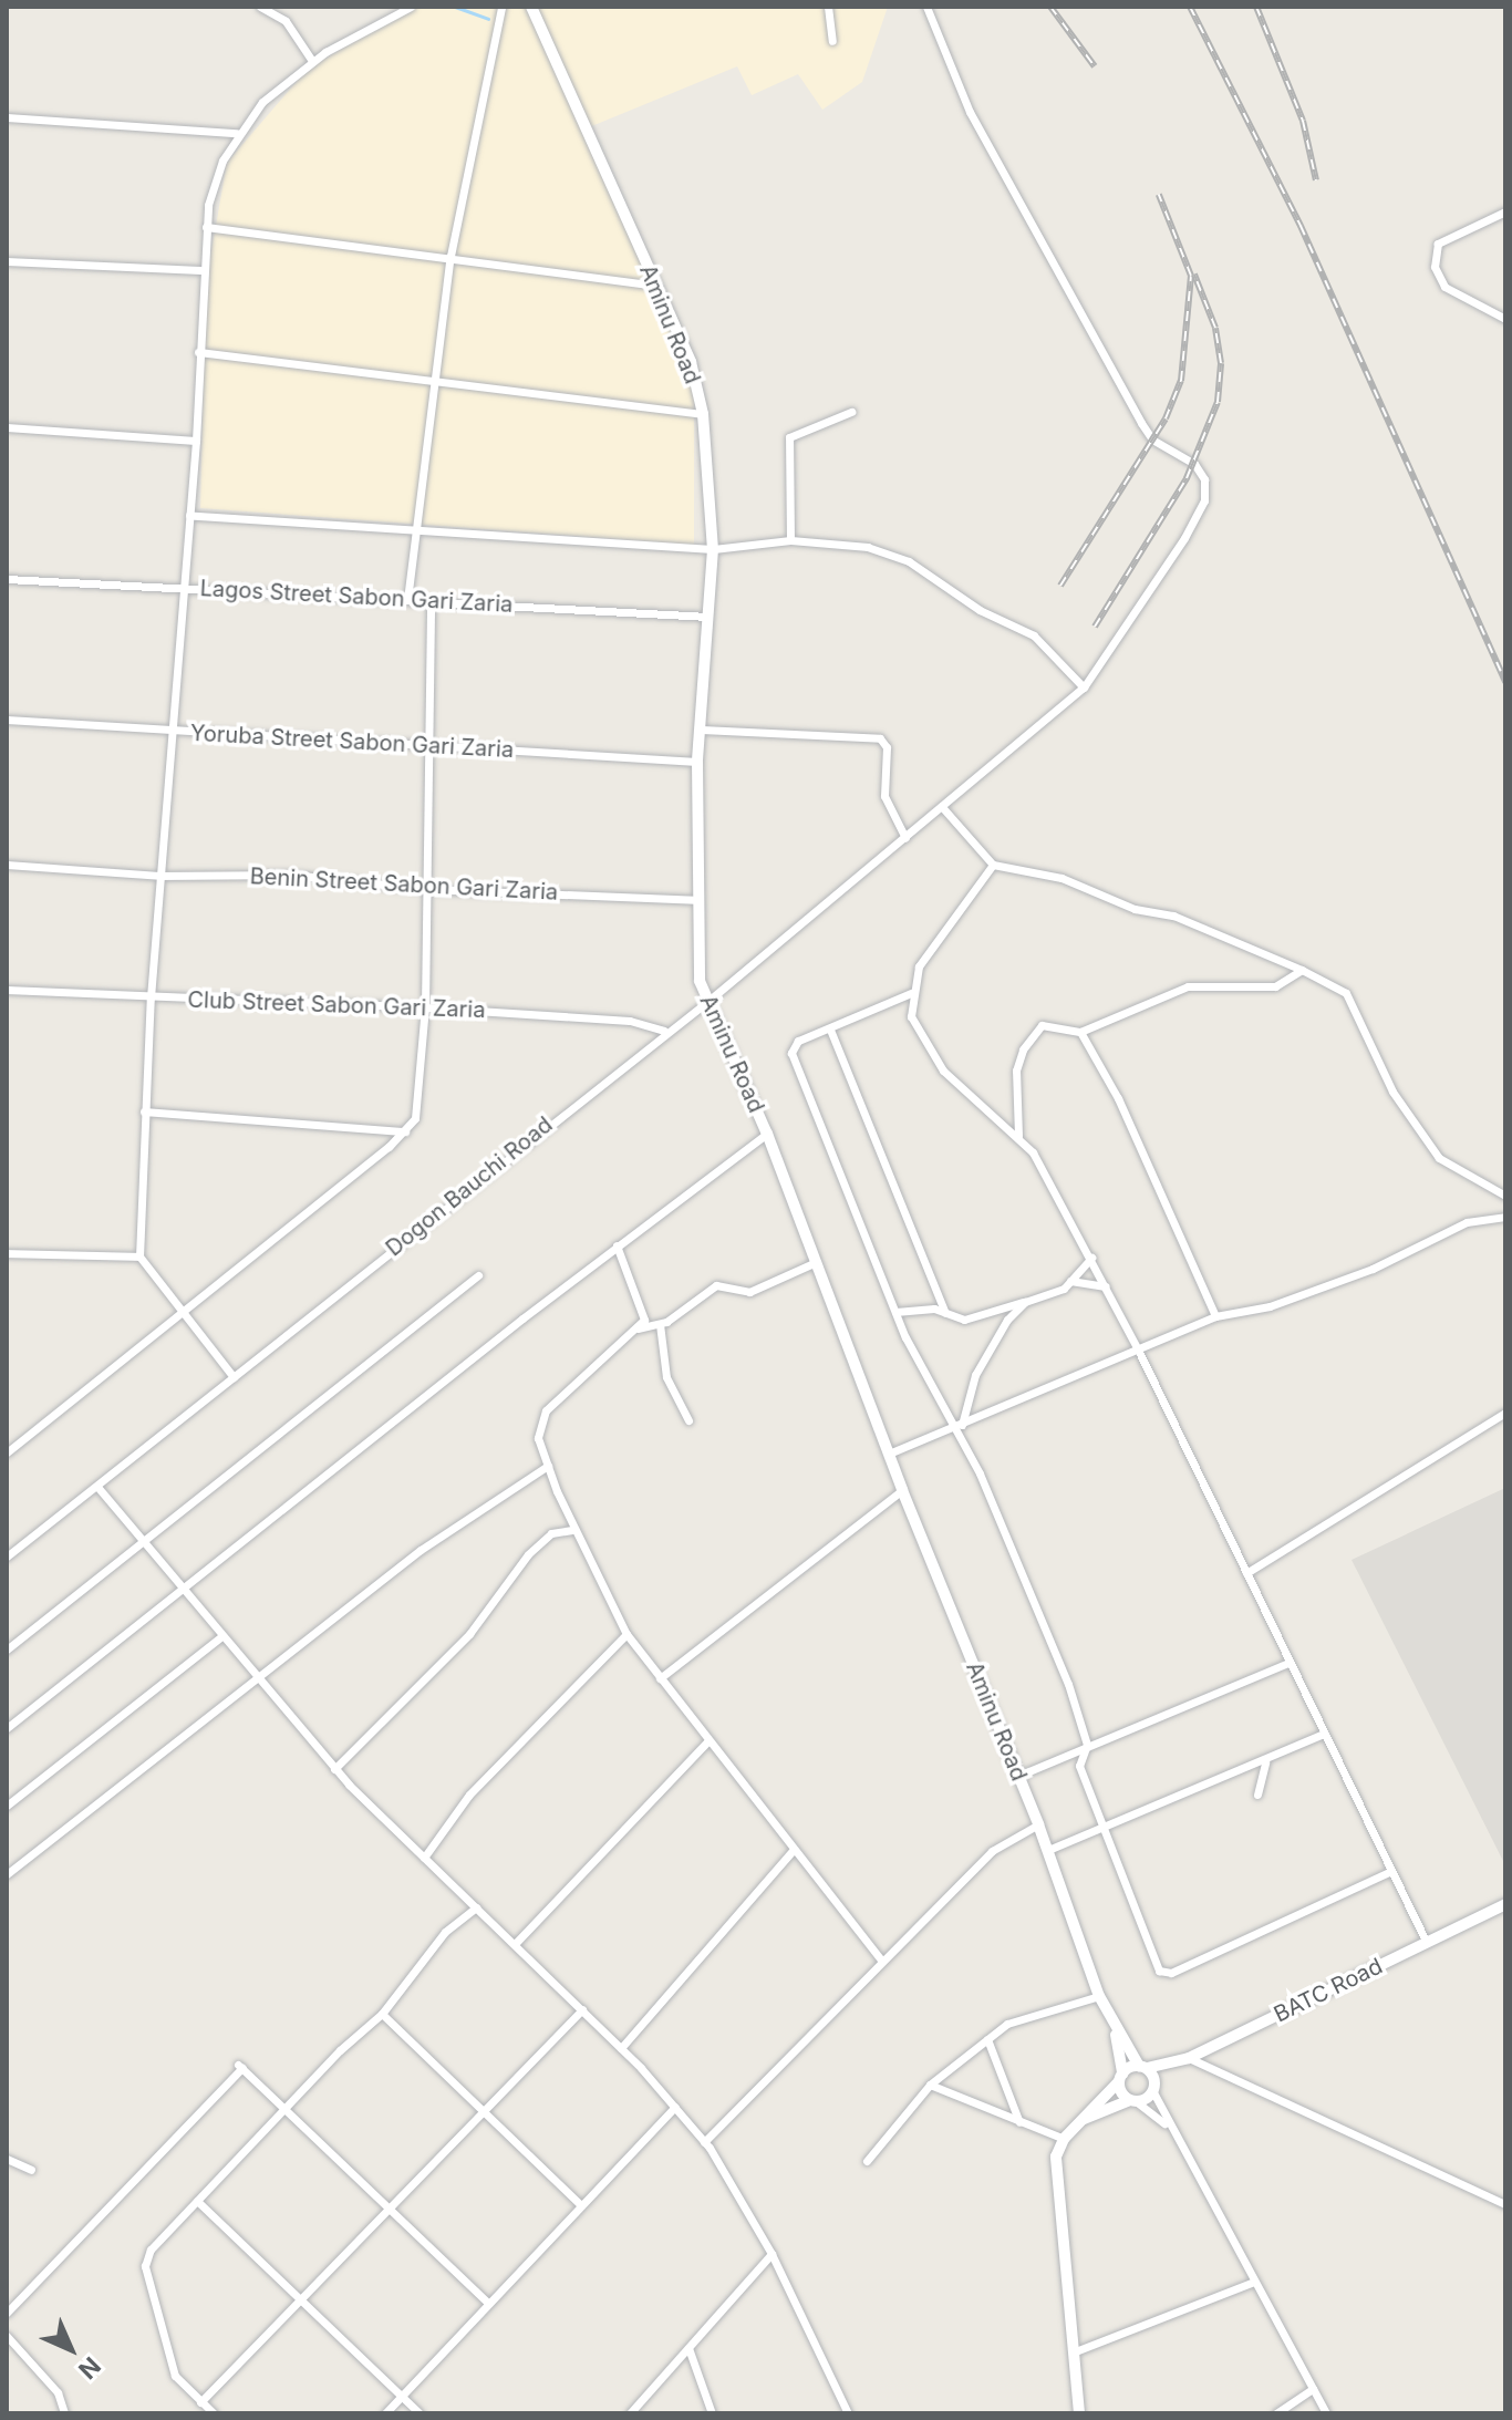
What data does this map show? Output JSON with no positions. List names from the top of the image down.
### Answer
{
  "streets": {
    "street": [
      "Aminu Road",
      "Lagos Street Sabon Gari Zaria",
      "Yoruba Street Sabon Gari Zaria",
      "Benin Street Sabon Gari Zaria",
      "Club Street Sabon Gari Zaria",
      "Dogon Bauchi Road",
      "BATC Road"
    ]
  },
  "crossings": [
    ["Aminu Road", "Lagos Street Sabon Gari Zaria"],
    ["Aminu Road", "Yoruba Street Sabon Gari Zaria"],
    ["Aminu Road", "Benin Street Sabon Gari Zaria"],
    ["Aminu Road", "Dogon Bauchi Road"],
    ["Aminu Road", "BATC Road"],
    ["Club Street Sabon Gari Zaria", "Dogon Bauchi Road"]
  ],
  "north": "bottom right"
}
